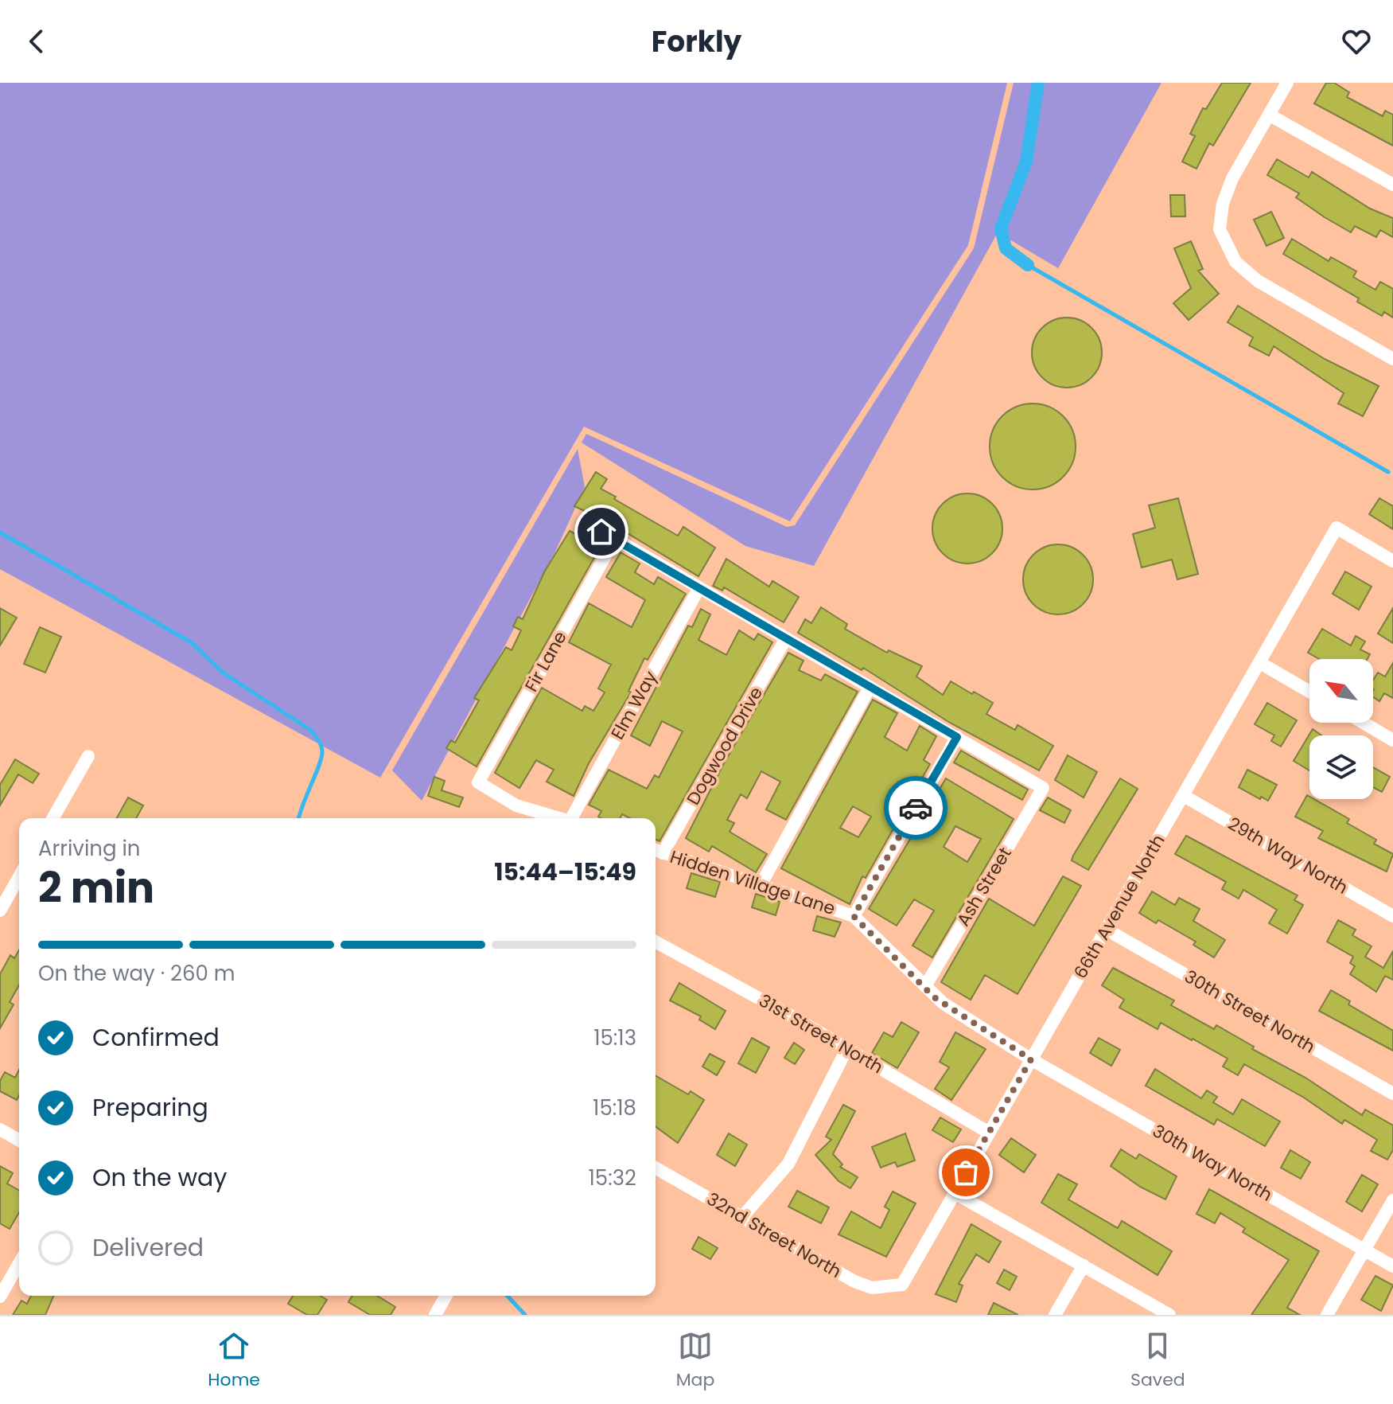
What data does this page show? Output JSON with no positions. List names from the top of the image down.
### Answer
{
  "streets": {
    "street": [
      "Fir Lane",
      "Elm Way",
      "Dogwood Drive",
      "29th Way North",
      "Hidden Village Lane",
      "Ash Street",
      "66th Avenue North",
      "30th Street North",
      "31st Street North",
      "30th Way North",
      "32nd Street North"
    ]
  },
  "crossings": [
    ["Dogwood Drive", "Hidden Village Lane"],
    ["29th Way North", "66th Avenue North"],
    ["Hidden Village Lane", "Ash Street"],
    ["Hidden Village Lane", "66th Avenue North"],
    ["Hidden Village Lane", "30th Way North"],
    ["66th Avenue North", "30th Street North"],
    ["66th Avenue North", "31st Street North"],
    ["66th Avenue North", "30th Way North"],
    ["66th Avenue North", "32nd Street North"]
  ],
  "north": "top left",
  "page": {
    "header": "Forkly",
    "heading": ["2 min", "Arriving in", "15:44–15:49"],
    "bar": "On the way · 260 m",
    "list": [
      ["Confirmed", "15:13"],
      ["Preparing", "15:18"],
      ["On the way", "15:32"],
      "Delivered"
    ],
    "tabs": ["Home", "Map", "Saved"]
  }
}
